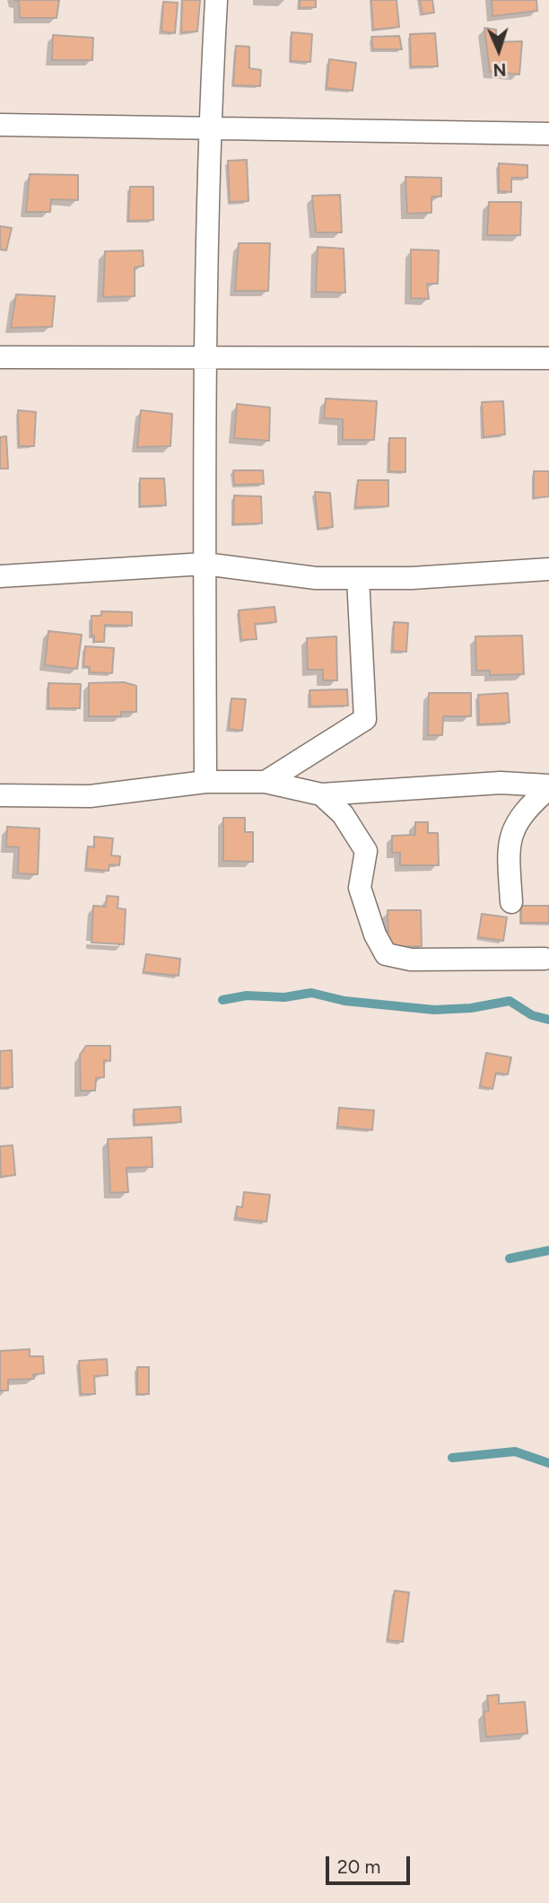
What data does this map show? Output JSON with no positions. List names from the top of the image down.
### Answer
{
  "scale_bar": "20 m",
  "north": "bottom"
}
